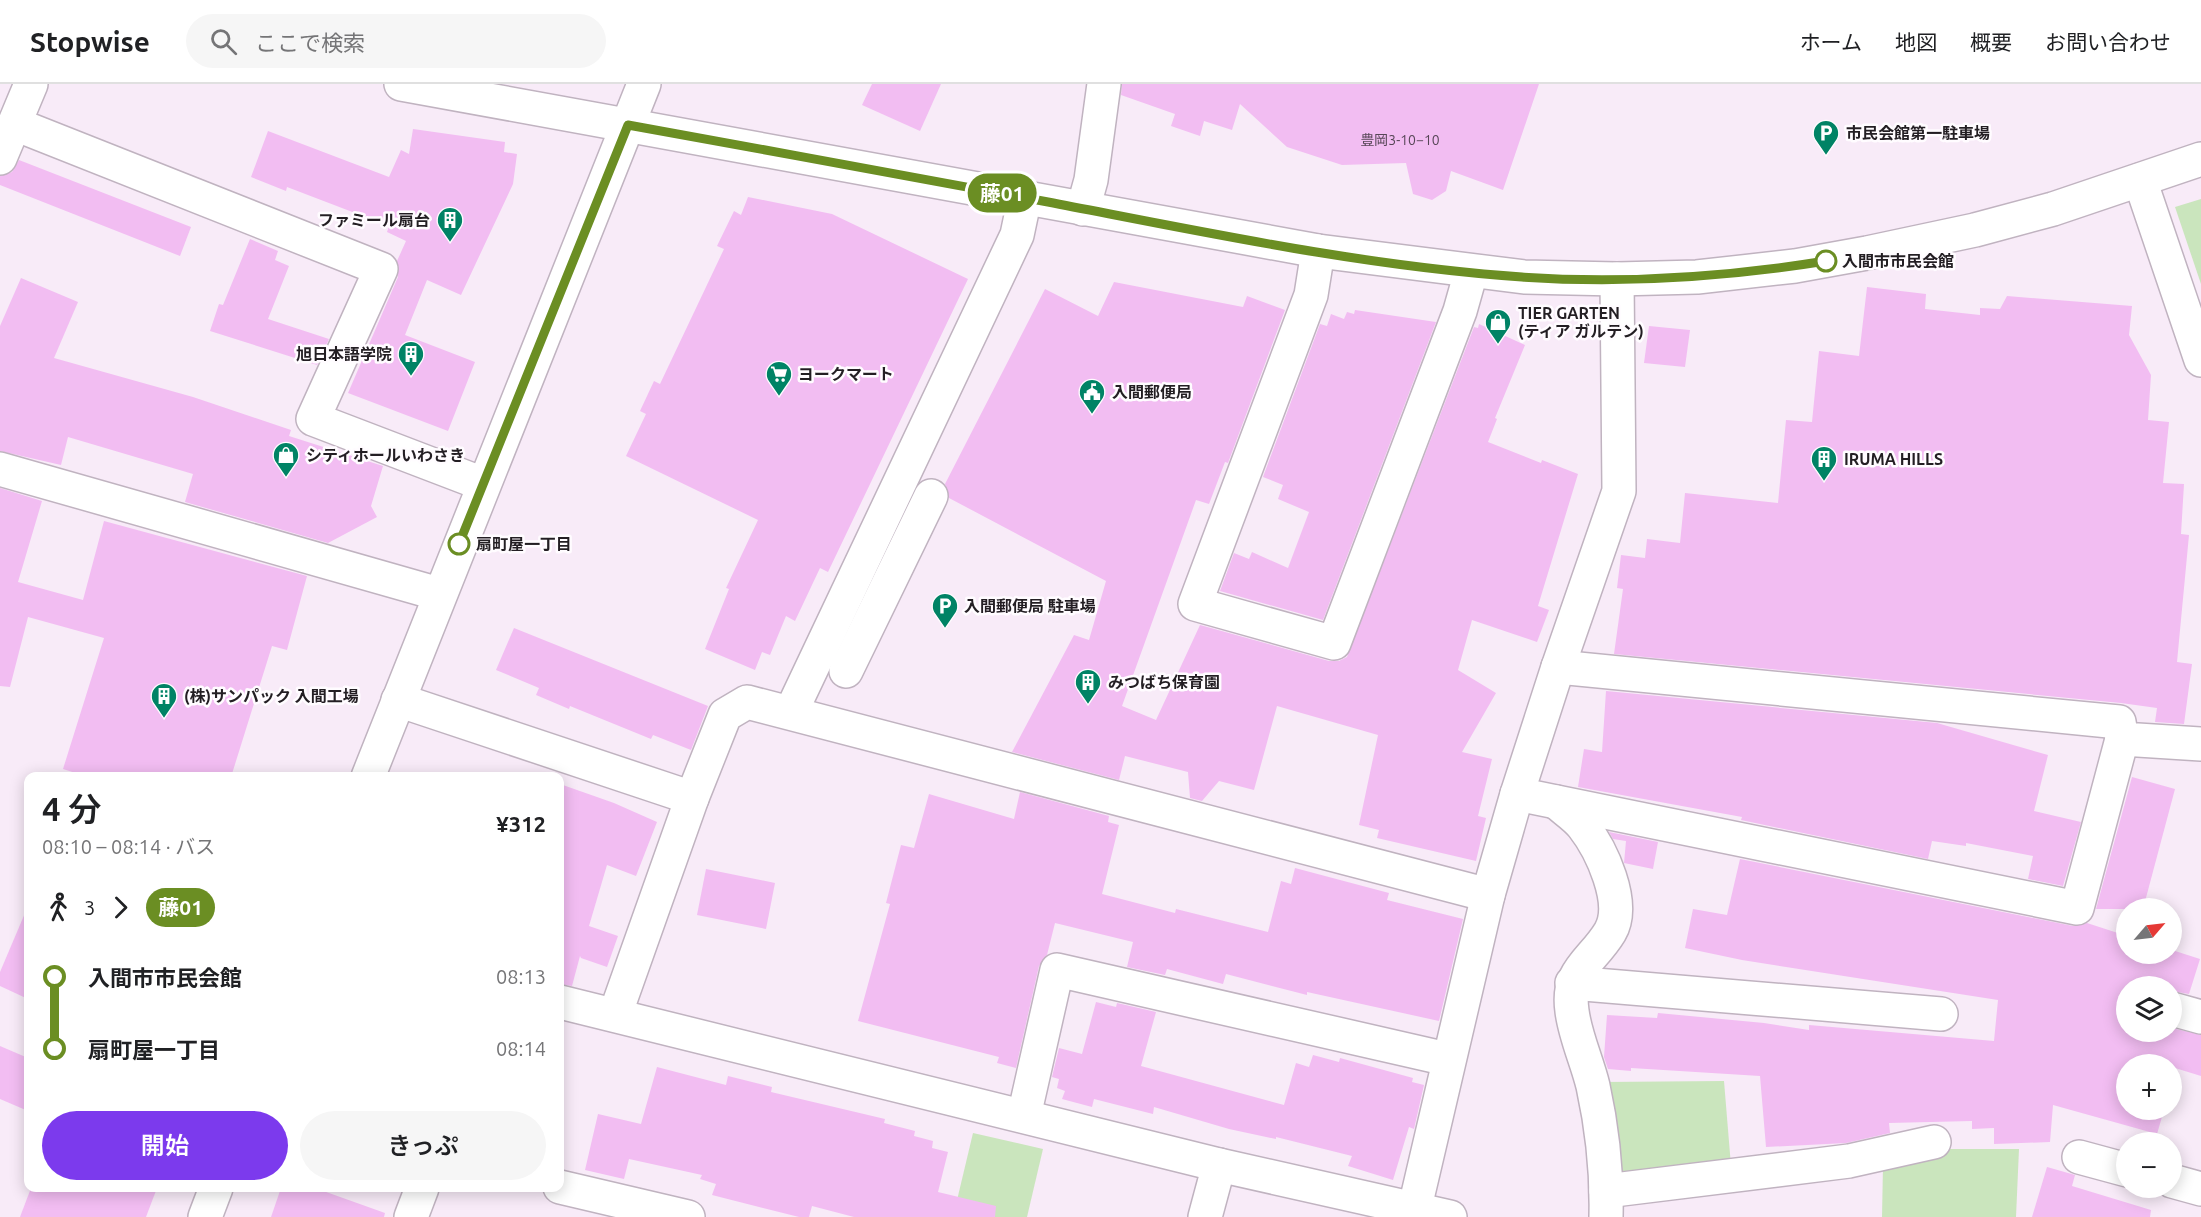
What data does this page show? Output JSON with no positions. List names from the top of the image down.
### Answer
{
  "places": {
    "parking": ["市民会館第一駐車場", "入間郵便局 駐車場"],
    "building": [
      "ファミール扇台",
      "旭日本語学院",
      "IRUMA HILLS",
      "みつばち保育園",
      "(株)サンパック 入間工場"
    ],
    "other": ["入間市市民会館", "扇町屋一丁目"],
    "shop": ["TIER GARTEN (ティア ガルテン)", "シティホールいわさき"],
    "supermarket": ["ヨークマート"],
    "public building": ["入間郵便局"]
  },
  "lines": ["bus line 藤01"],
  "house_numbers": ["豊岡3-10−10"],
  "north": "top right",
  "page": {
    "header": "Stopwise",
    "search": "ここで検索",
    "nav": [
      "ホーム",
      "地図",
      "概要",
      "お問い合わせ"
    ],
    "on_map": "藤01",
    "heading": ["4 分", "08:10 – 08:14 · バス", "¥312"],
    "legs": ["3", "藤01"],
    "map_buttons": ["+", "−"],
    "list": [
      {
        "name": "入間市市民会館",
        "value": "08:13"
      },
      {
        "name": "扇町屋一丁目",
        "value": "08:14"
      }
    ],
    "buttons": ["開始", "きっぷ"]
  }
}
